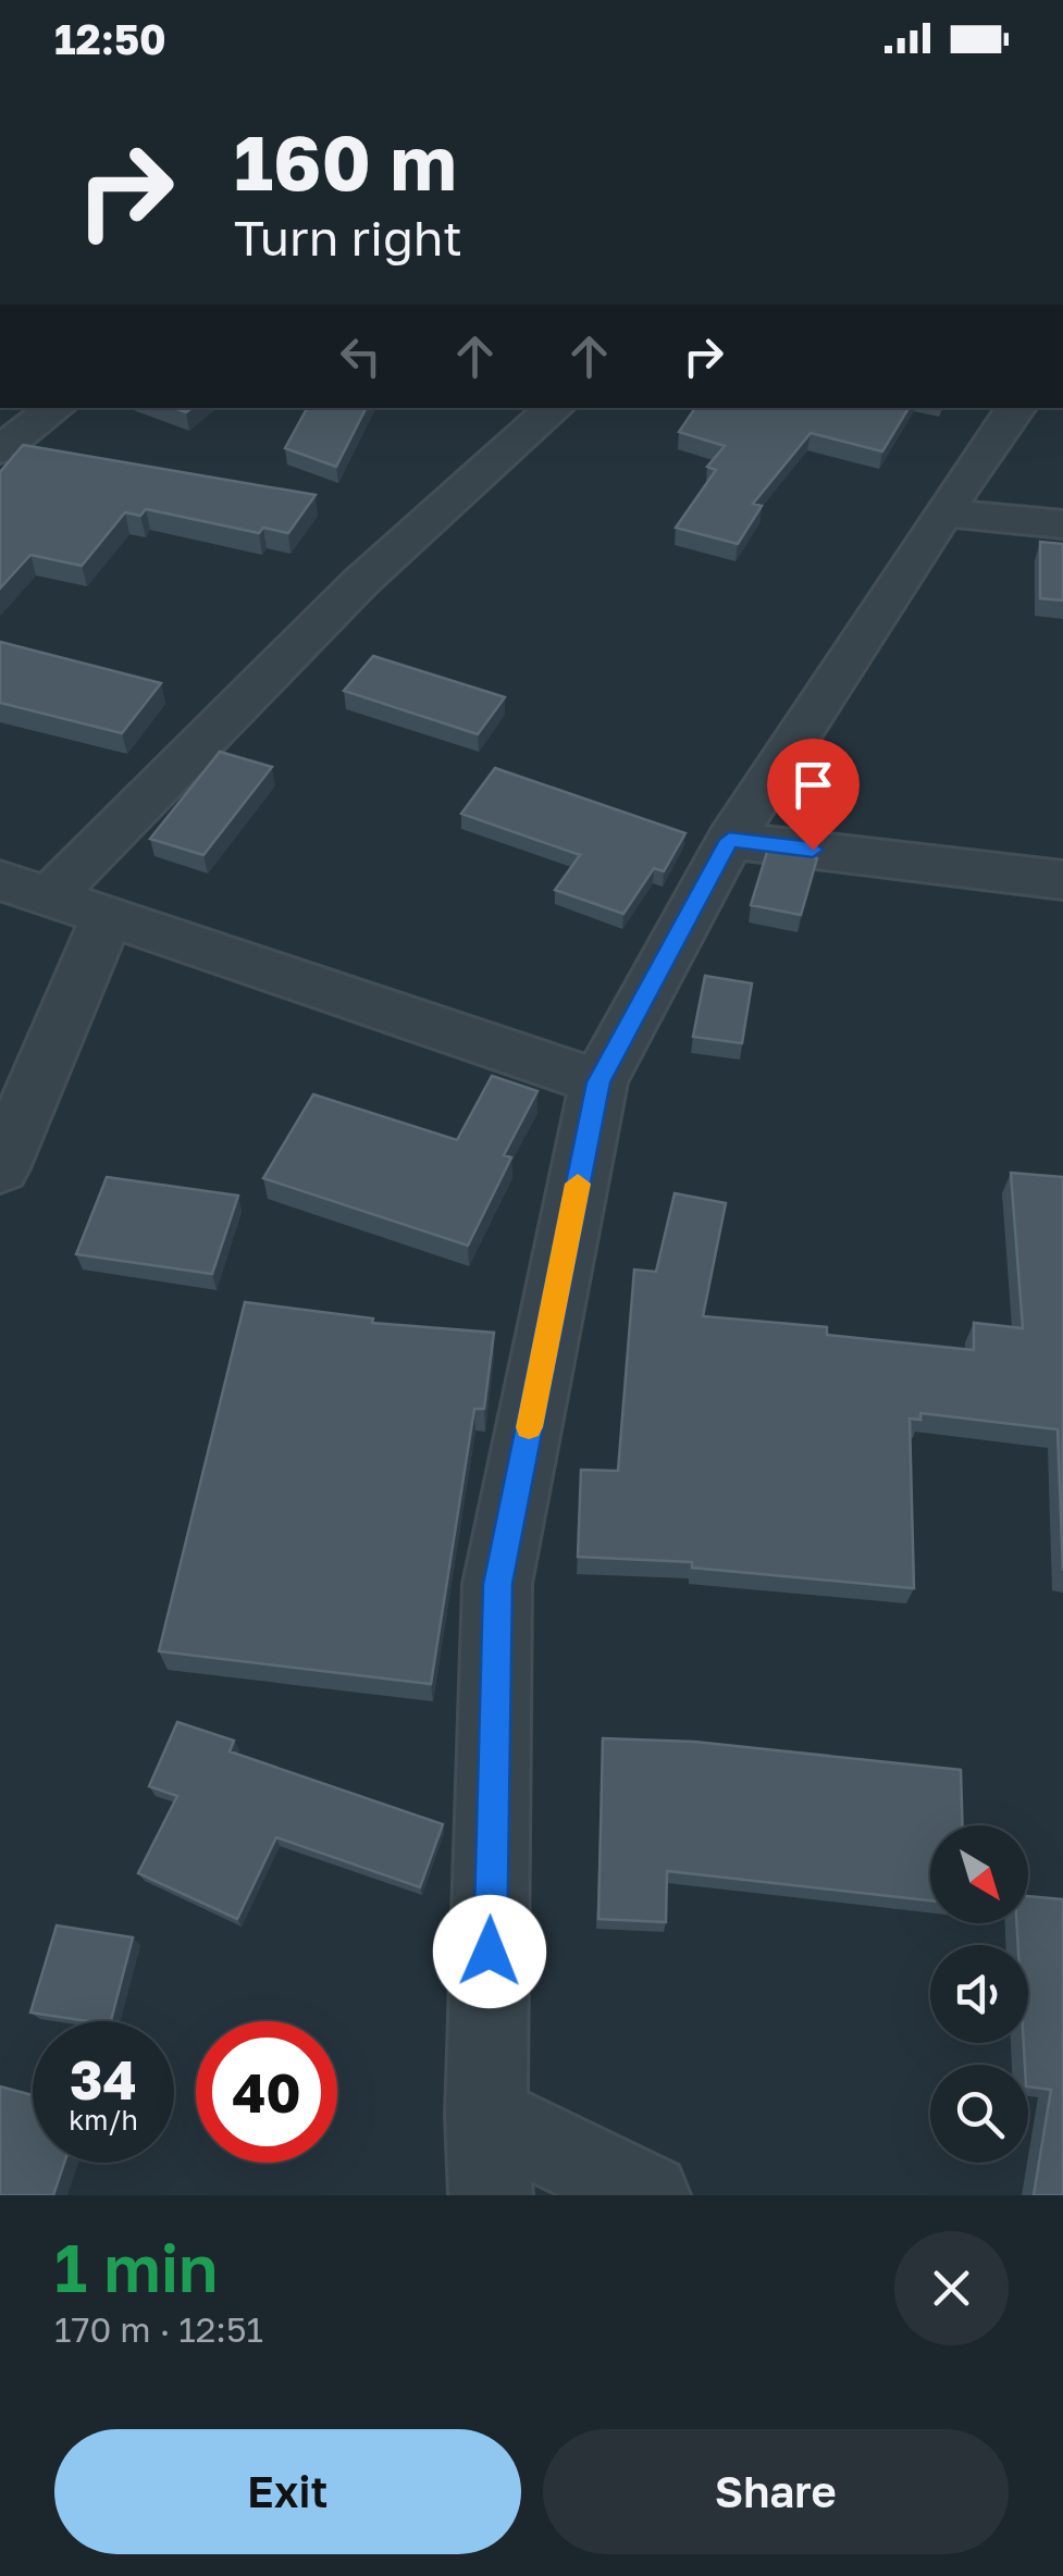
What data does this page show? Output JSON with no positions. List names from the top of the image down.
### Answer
{
  "north": "bottom right",
  "page": {
    "status": "12:50",
    "turn": ["160 m", "Turn right"],
    "speed": "34 km/h",
    "limit": "40",
    "heading": ["1 min", "170 m · 12:51"],
    "buttons": ["Exit", "Share"]
  }
}
